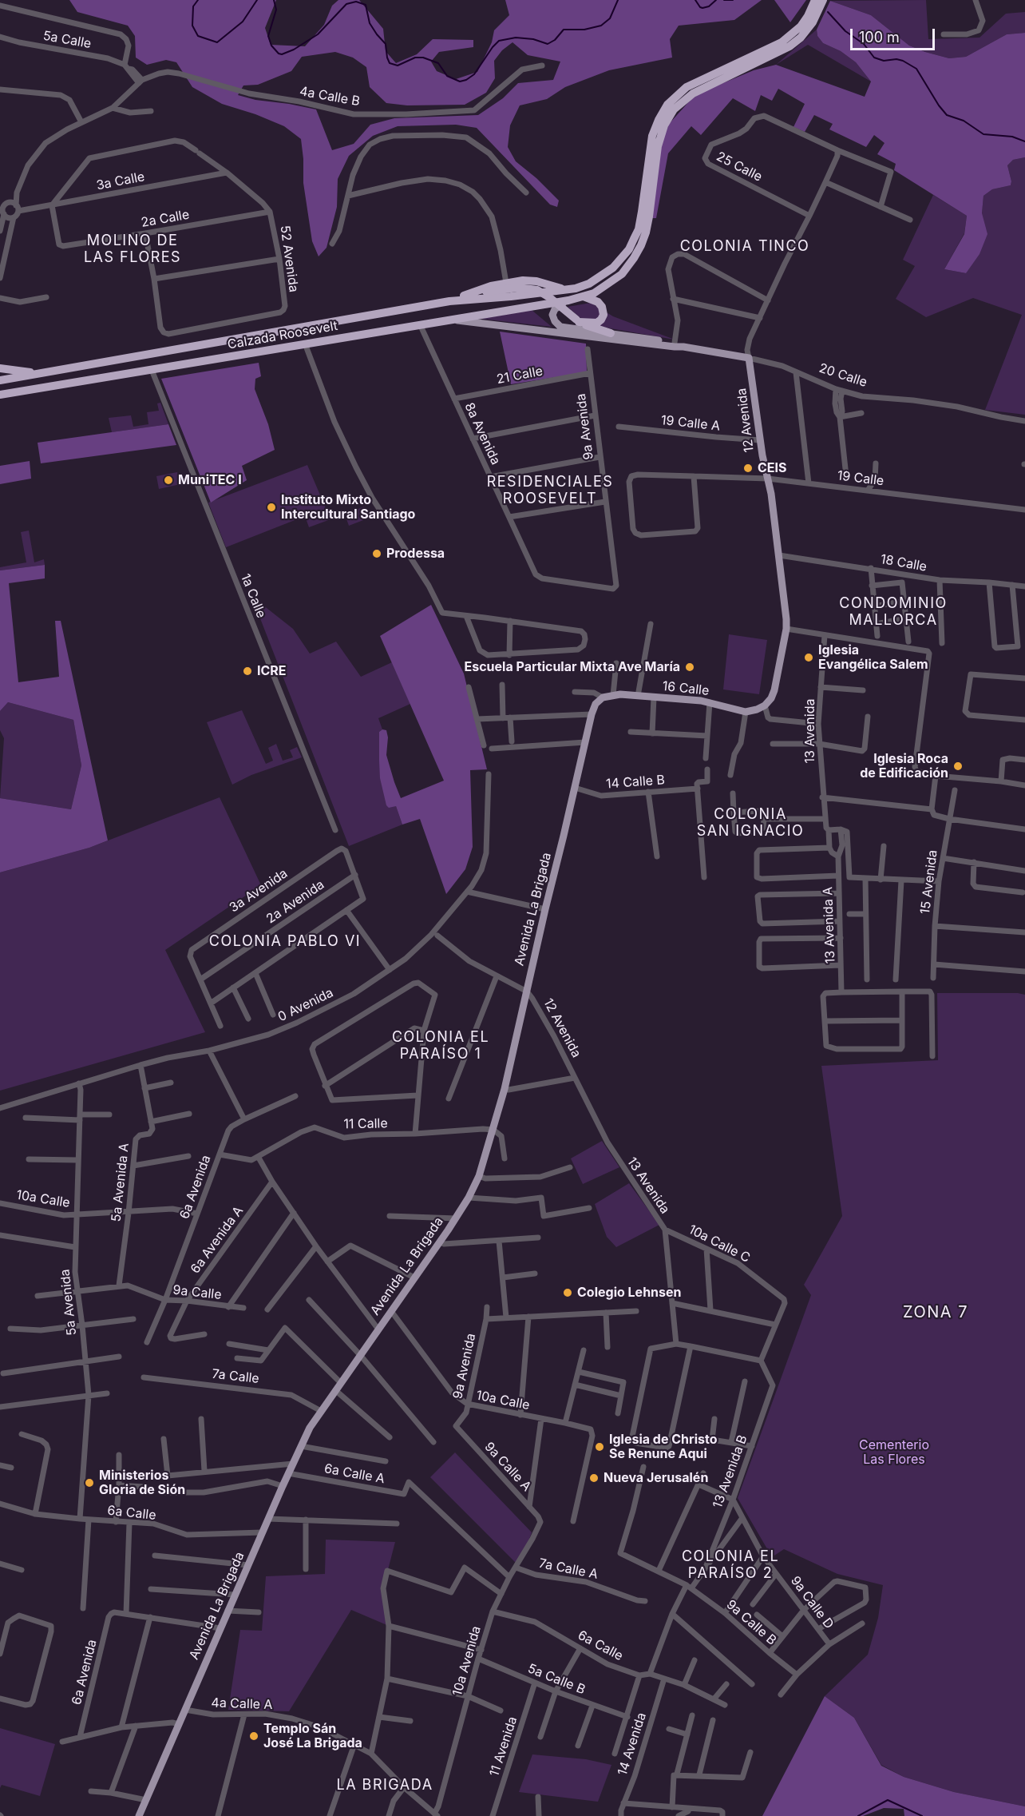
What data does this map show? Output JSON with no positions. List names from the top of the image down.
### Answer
{
  "streets": {
    "highway": ["Calzada Roosevelt"],
    "main road": [
      "20 Calle",
      "12 Avenida",
      "16 Calle",
      "Avenida La Brigada"
    ],
    "street": [
      "5a Calle",
      "4a Calle B",
      "25 Calle",
      "3a Calle",
      "2a Calle",
      "52 Avenida",
      "21 Calle",
      "19 Calle A",
      "9a Avenida",
      "8a Avenida",
      "19 Calle",
      "18 Calle",
      "1a Calle",
      "13 Avenida",
      "14 Calle B",
      "15 Avenida",
      "3a Avenida",
      "2a Avenida",
      "13 Avenida A",
      "0 Avenida",
      "11 Calle",
      "5a Avenida A",
      "6a Avenida",
      "10a Calle",
      "6a Avenida A",
      "10a Calle C",
      "9a Calle",
      "5a Avenida",
      "7a Calle",
      "9a Calle A",
      "13 Avenida B",
      "6a Calle A",
      "6a Calle",
      "7a Calle A",
      "9a Calle D",
      "9a Calle B",
      "10a Avenida",
      "5a Calle B",
      "4a Calle A",
      "14 Avenida",
      "11 Avenida"
    ]
  },
  "crossings": [
    ["5a Calle", "4a Calle B"],
    ["25 Calle", "12 Avenida"],
    ["3a Calle", "2a Calle"],
    ["3a Calle", "52 Avenida"],
    ["2a Calle", "52 Avenida"],
    ["Calzada Roosevelt", "20 Calle"],
    ["Calzada Roosevelt", "8a Avenida"],
    ["Calzada Roosevelt", "1a Calle"],
    ["21 Calle", "9a Avenida"],
    ["21 Calle", "8a Avenida"],
    ["20 Calle", "12 Avenida"],
    ["12 Avenida", "19 Calle A"],
    ["12 Avenida", "19 Calle"],
    ["12 Avenida", "18 Calle"],
    ["12 Avenida", "13 Avenida"],
    ["12 Avenida", "Avenida La Brigada"],
    ["9a Avenida", "8a Avenida"],
    ["9a Avenida", "10a Calle"],
    ["9a Avenida", "9a Calle A"],
    ["16 Calle", "Avenida La Brigada"],
    ["13 Avenida", "10a Calle C"],
    ["14 Calle B", "Avenida La Brigada"],
    ["3a Avenida", "2a Avenida"],
    ["Avenida La Brigada", "11 Calle"],
    ["Avenida La Brigada", "10a Calle"],
    ["Avenida La Brigada", "7a Calle"],
    ["Avenida La Brigada", "6a Calle A"],
    ["Avenida La Brigada", "6a Calle"],
    ["Avenida La Brigada", "4a Calle A"],
    ["0 Avenida", "5a Avenida"],
    ["11 Calle", "6a Avenida"],
    ["5a Avenida A", "10a Calle"],
    ["5a Avenida A", "9a Calle"],
    ["6a Avenida", "10a Calle"],
    ["6a Avenida", "9a Calle"],
    ["10a Calle", "5a Avenida"],
    ["6a Avenida A", "9a Calle"],
    ["9a Calle", "5a Avenida"],
    ["5a Avenida", "6a Calle"],
    ["9a Calle A", "10a Avenida"],
    ["13 Avenida B", "6a Calle"],
    ["13 Avenida B", "9a Calle D"],
    ["13 Avenida B", "9a Calle B"],
    ["6a Calle A", "10a Avenida"],
    ["6a Calle", "10a Avenida"],
    ["6a Calle", "14 Avenida"],
    ["7a Calle A", "10a Avenida"],
    ["10a Avenida", "5a Calle B"],
    ["10a Avenida", "4a Calle A"],
    ["5a Calle B", "11 Avenida"]
  ],
  "districts": [
    "MOLINO DE LAS FLORES",
    "COLONIA TINCO",
    "RESIDENCIALES ROOSEVELT",
    "CONDOMINIO MALLORCA",
    "COLONIA SAN IGNACIO",
    "COLONIA PABLO VI",
    "COLONIA EL PARAÍSO 1",
    "ZONA 7",
    "COLONIA EL PARAÍSO 2",
    "LA BRIGADA"
  ],
  "parks": ["Cementerio Las Flores"],
  "places": [
    "CEIS",
    "MuniTEC I",
    "Instituto Mixto Intercultural Santiago",
    "Prodessa",
    "Iglesia Evangélica Salem",
    "Escuela Particular Mixta Ave María",
    "ICRE",
    "Iglesia Roca de Edificación",
    "Colegio Lehnsen",
    "Iglesia de Christo Se Renune Aqui",
    "Nueva Jerusalén",
    "Ministerios Gloria de Sión",
    "Templo Sán José La Brigada"
  ],
  "scale_bar": "100 m"
}
